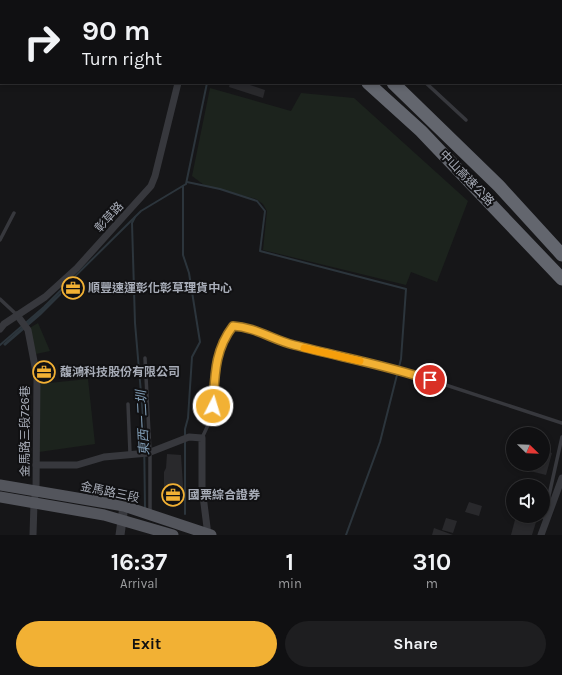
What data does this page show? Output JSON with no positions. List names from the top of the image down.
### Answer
{
  "streets": {
    "highway": ["中山高速公路"],
    "main road": ["金馬路三段"],
    "street": ["彰草路", "金馬路三段726巷"]
  },
  "crossings": [
    ["彰草路", "金馬路三段726巷"],
    ["金馬路三段726巷", "金馬路三段"]
  ],
  "water": ["東西一二圳"],
  "places": {
    "office": ["順豐速運彰化彰草理貨中心", "馥鴻科技股份有限公司", "國票綜合證券"]
  },
  "north": "bottom right",
  "page": {
    "turn": ["90 m", "Turn right"],
    "eta": [
      "16:37",
      "Arrival",
      "1",
      "min",
      "310",
      "m"
    ],
    "buttons": ["Exit", "Share"]
  }
}
